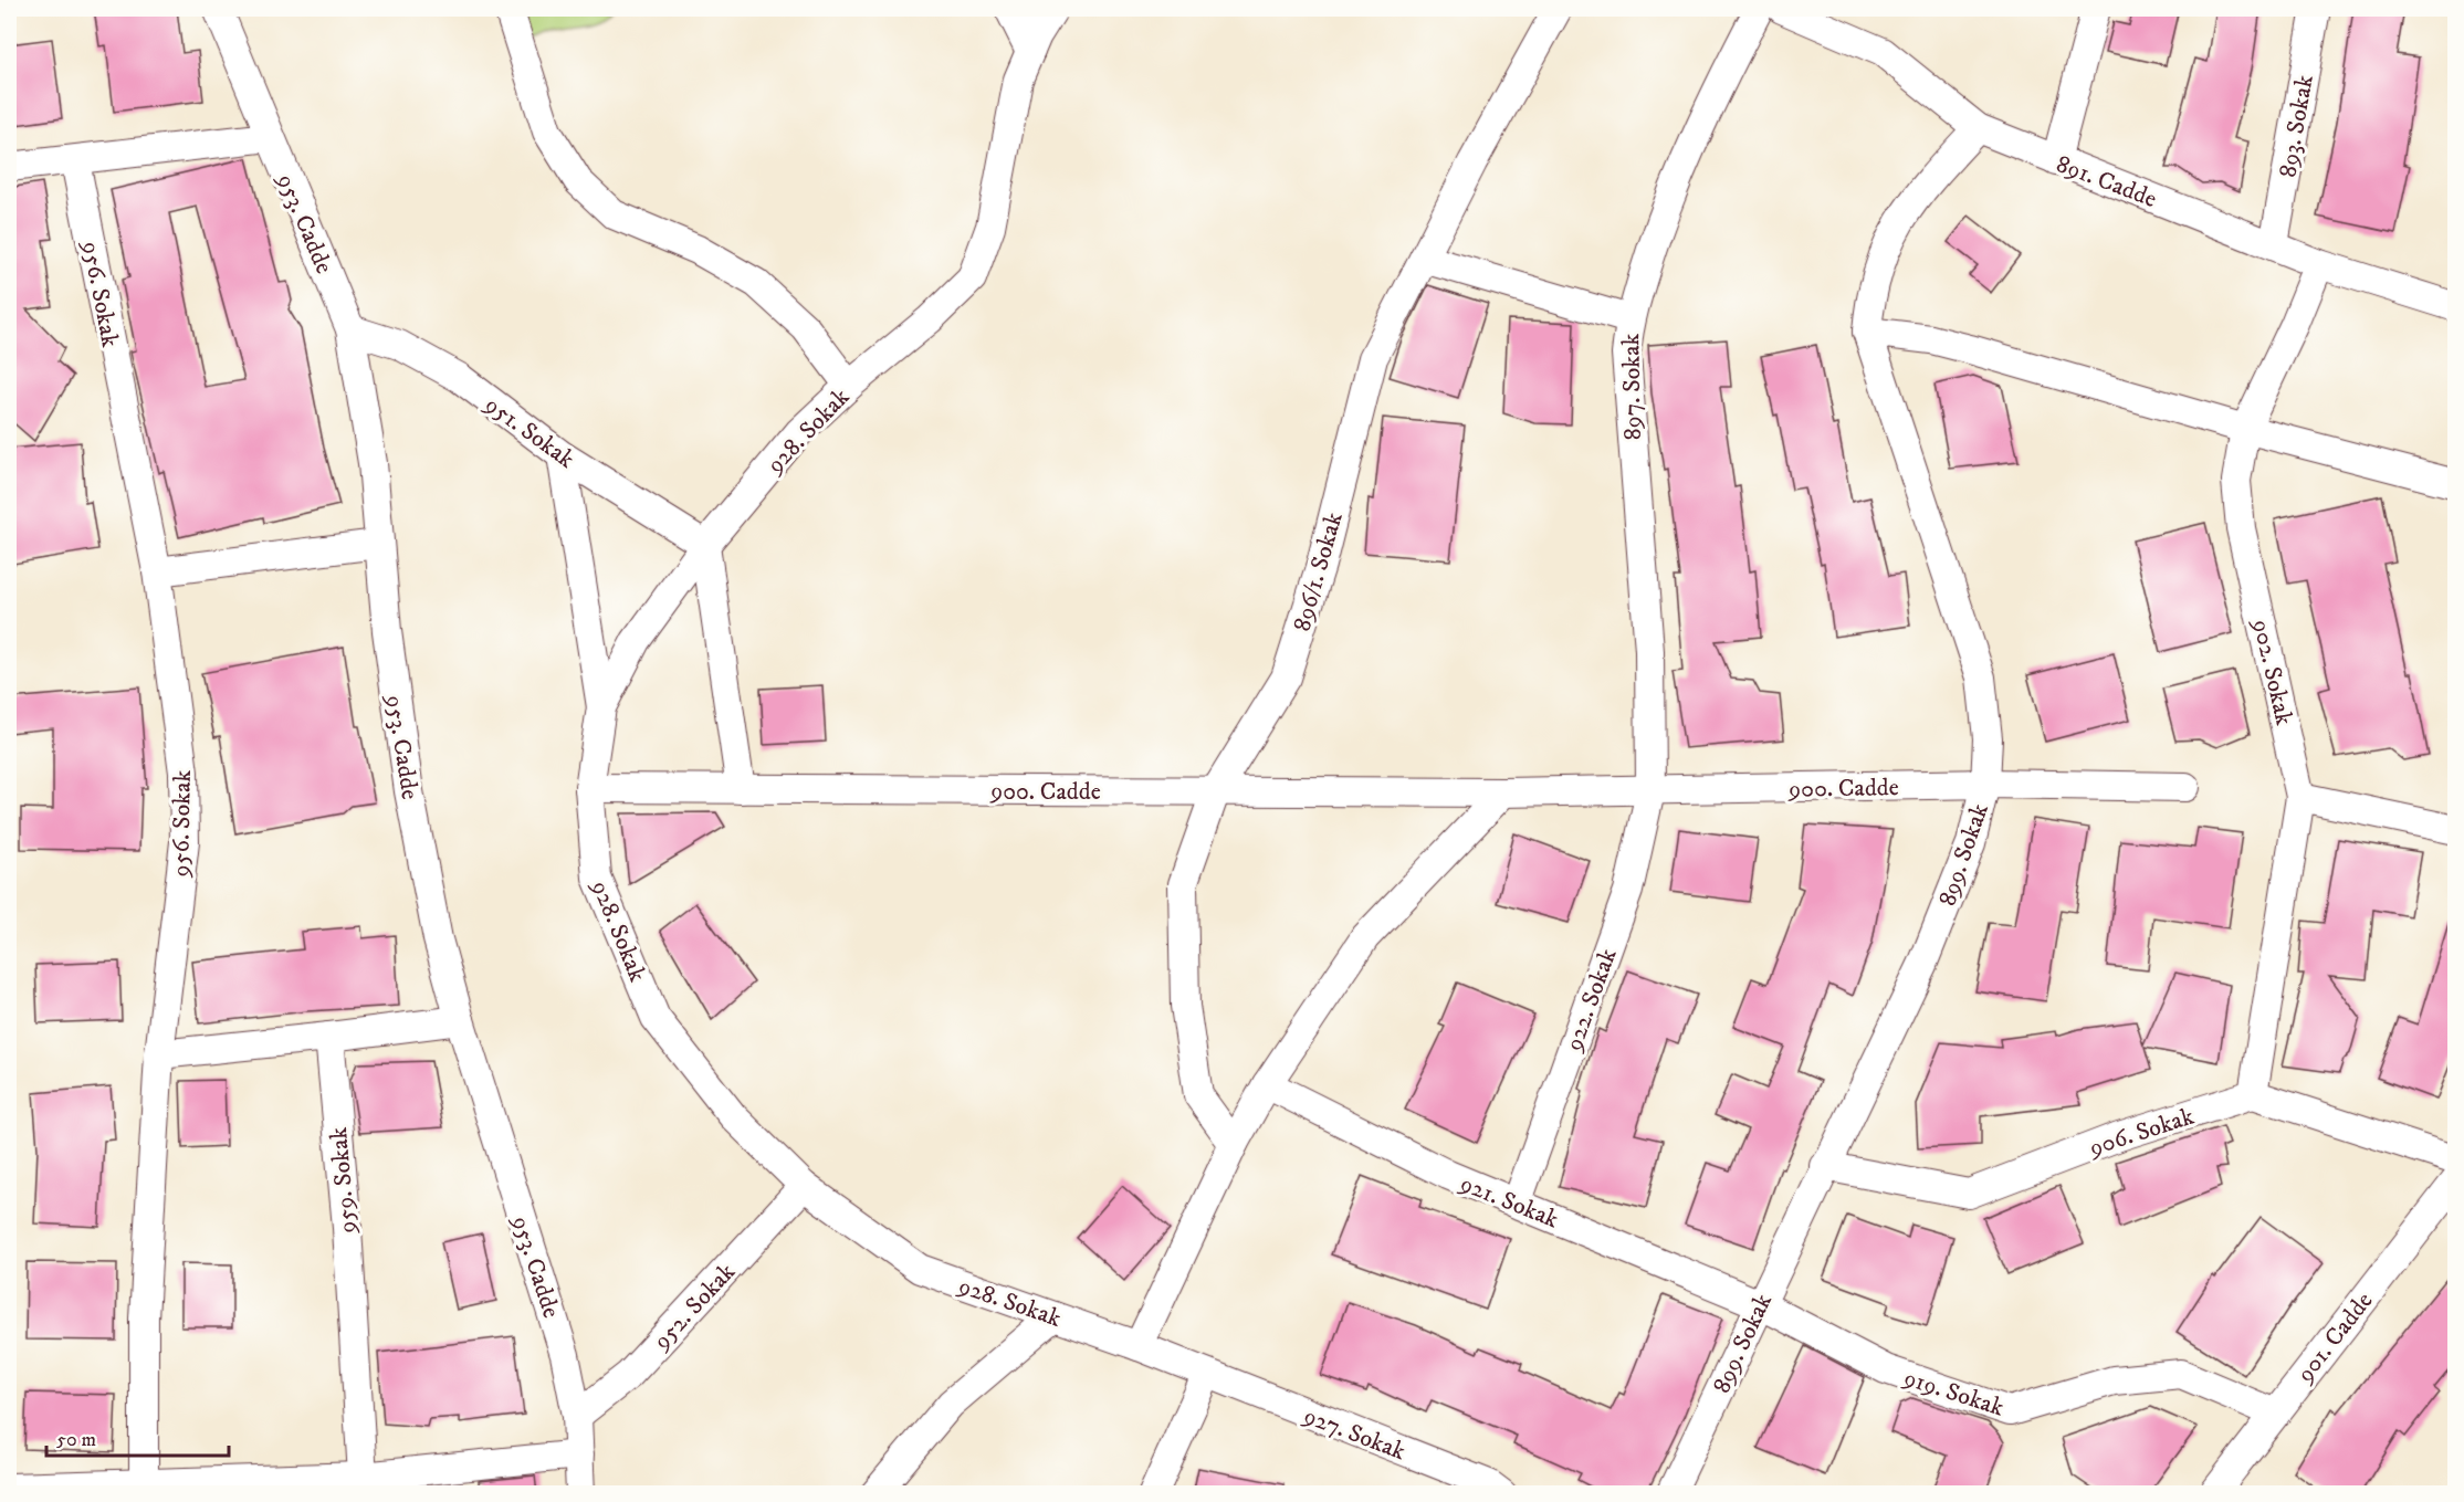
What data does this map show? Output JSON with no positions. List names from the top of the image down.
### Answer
{
  "streets": {
    "street": [
      "893. Sokak",
      "891. Cadde",
      "953. Cadde",
      "956. Sokak",
      "897. Sokak",
      "928. Sokak",
      "951. Sokak",
      "896/1. Sokak",
      "902. Sokak",
      "900. Cadde",
      "899. Sokak",
      "922. Sokak",
      "906. Sokak",
      "959. Sokak",
      "921. Sokak",
      "952. Sokak",
      "901. Cadde",
      "919. Sokak",
      "927. Sokak"
    ]
  },
  "crossings": [
    ["893. Sokak", "891. Cadde"],
    ["891. Cadde", "902. Sokak"],
    ["891. Cadde", "899. Sokak"],
    ["953. Cadde", "951. Sokak"],
    ["953. Cadde", "952. Sokak"],
    ["897. Sokak", "900. Cadde"],
    ["897. Sokak", "922. Sokak"],
    ["928. Sokak", "951. Sokak"],
    ["928. Sokak", "900. Cadde"],
    ["928. Sokak", "952. Sokak"],
    ["928. Sokak", "927. Sokak"],
    ["896/1. Sokak", "900. Cadde"],
    ["902. Sokak", "906. Sokak"],
    ["900. Cadde", "899. Sokak"],
    ["900. Cadde", "922. Sokak"],
    ["899. Sokak", "906. Sokak"],
    ["899. Sokak", "921. Sokak"],
    ["899. Sokak", "919. Sokak"],
    ["922. Sokak", "921. Sokak"],
    ["921. Sokak", "919. Sokak"],
    ["901. Cadde", "919. Sokak"]
  ],
  "scale_bar": "50 m"
}
